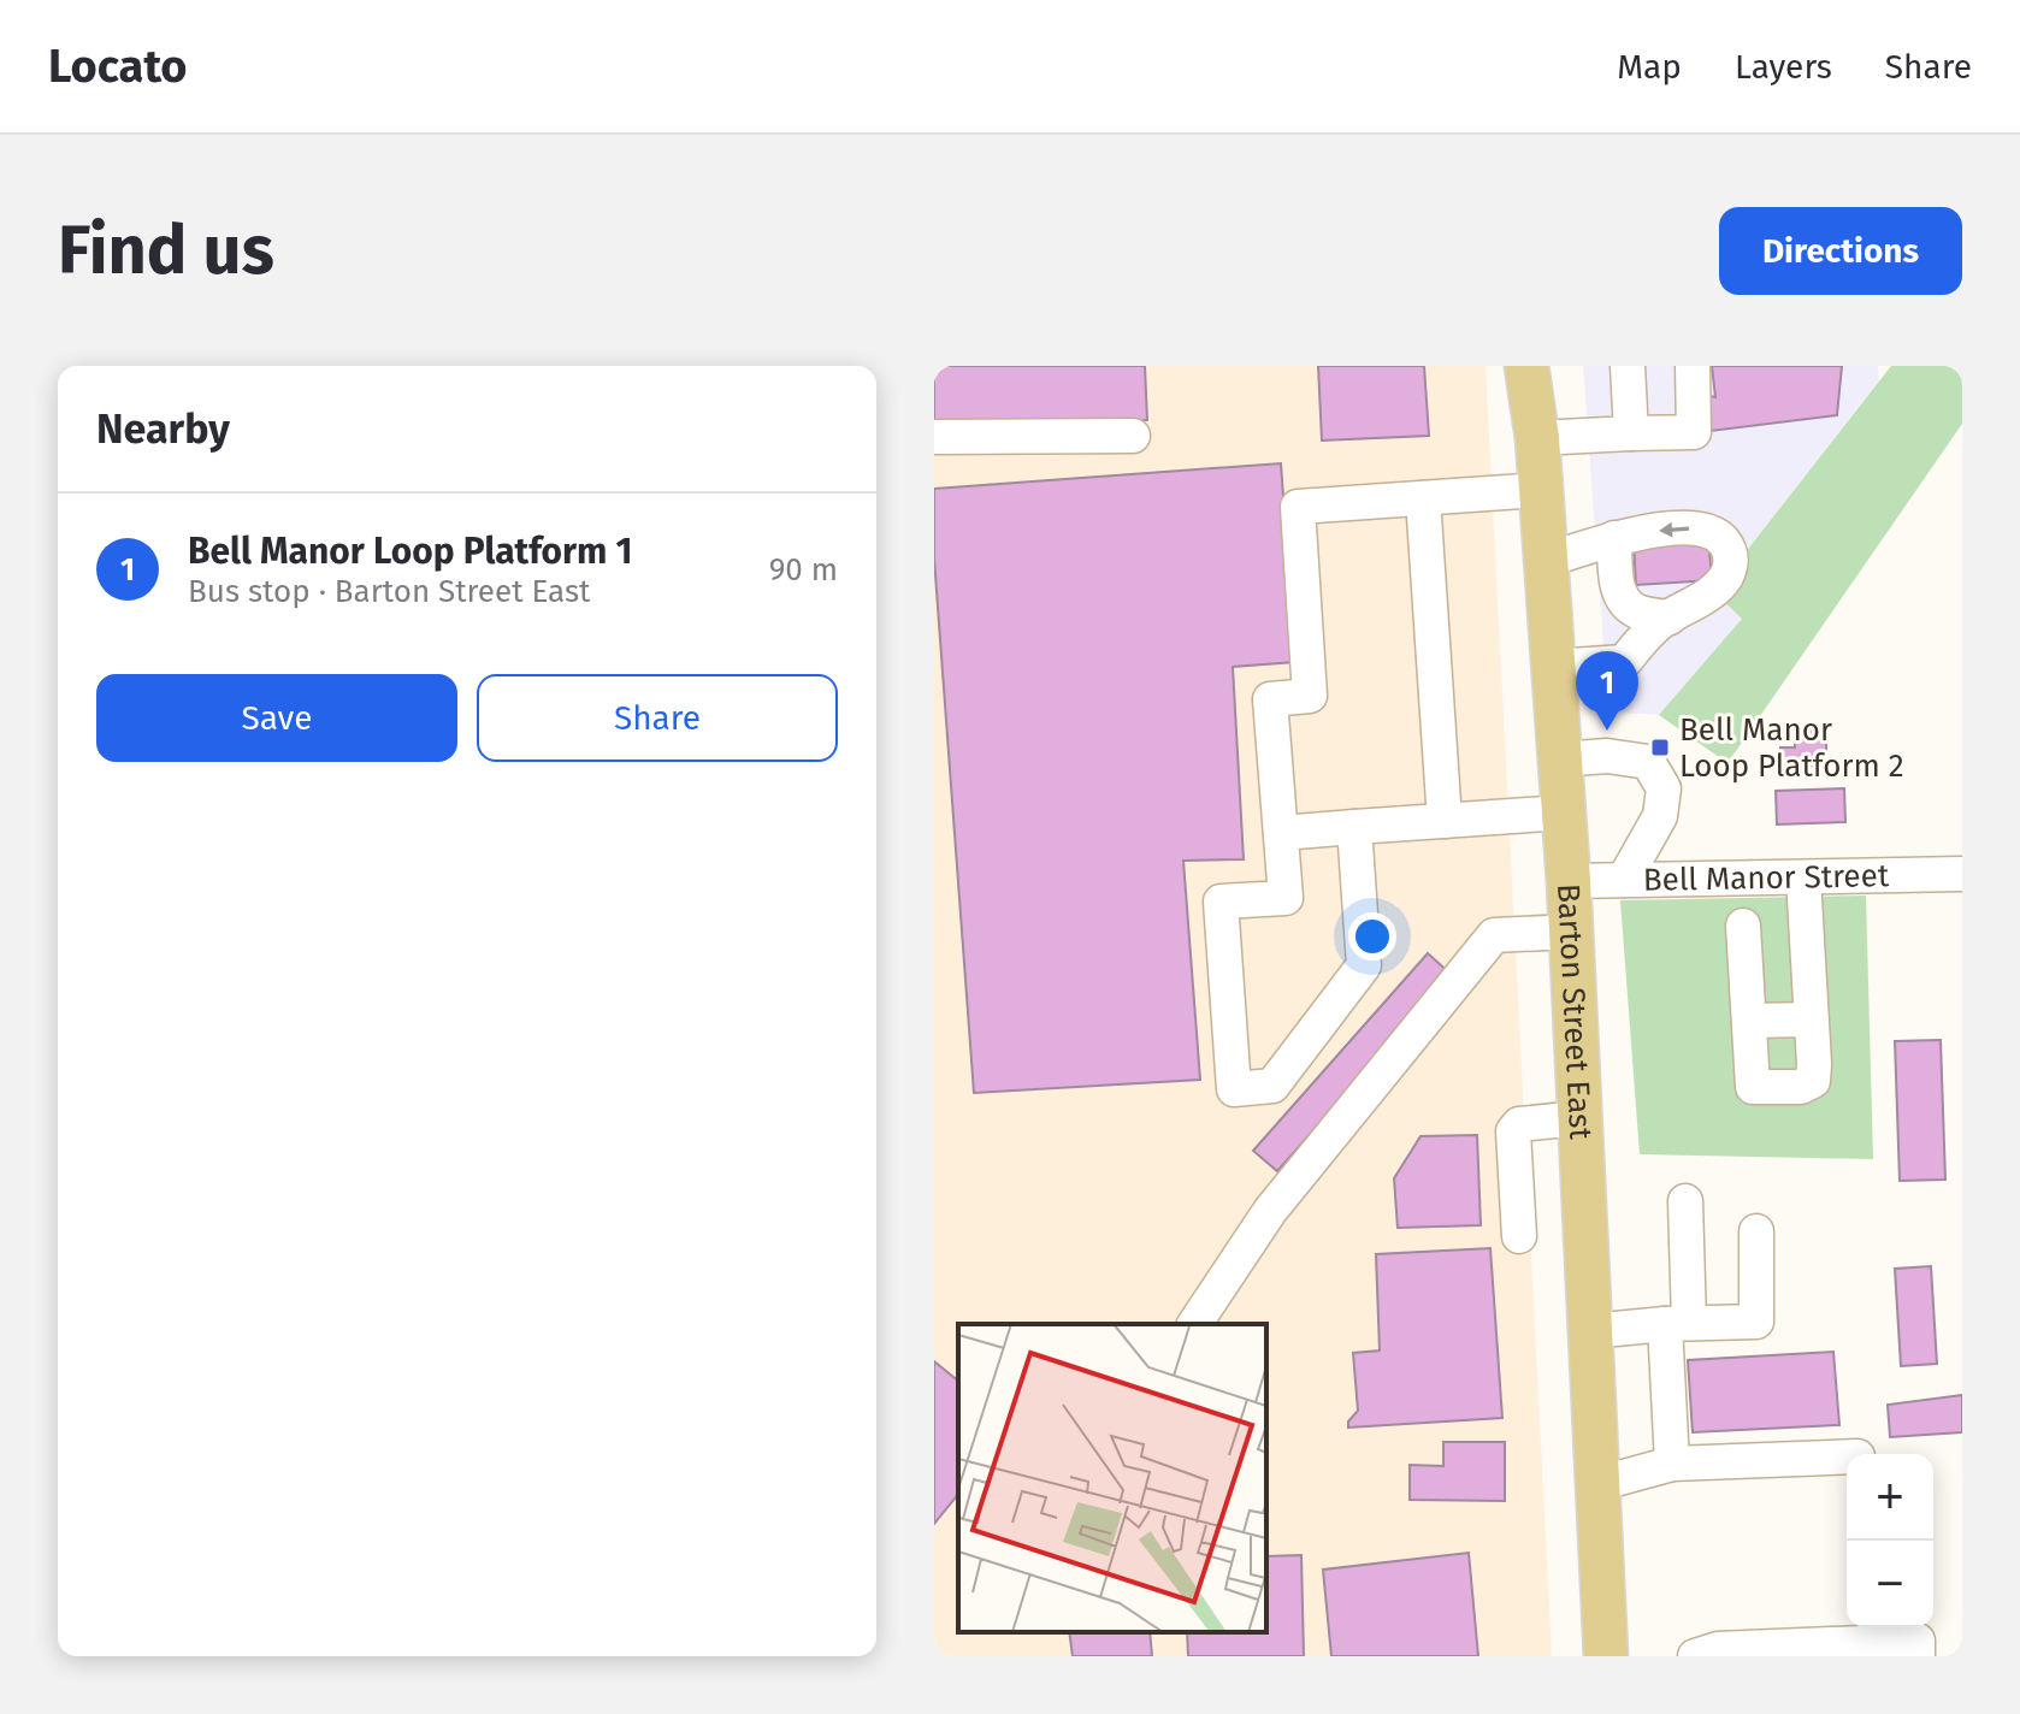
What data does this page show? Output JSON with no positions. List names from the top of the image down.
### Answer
{
  "streets": {
    "main road": ["Barton Street East"],
    "street": ["Bell Manor Street"]
  },
  "crossings": [
    ["Bell Manor Street", "Barton Street East"]
  ],
  "places": {
    "transit": ["Bell Manor Loop Platform 2"]
  },
  "page": {
    "header": "Locato",
    "nav": ["Map", "Layers", "Share"],
    "buttons": [
      "Directions",
      ["Save", "Share"]
    ],
    "title": "Find us",
    "heading": "Nearby",
    "list": [
      {
        "mark": "1",
        "name": "Bell Manor Loop Platform 1",
        "note": "Bus stop · Barton Street East",
        "value": "90 m"
      }
    ],
    "pins": "1",
    "map_buttons": ["+", "−"]
  }
}
